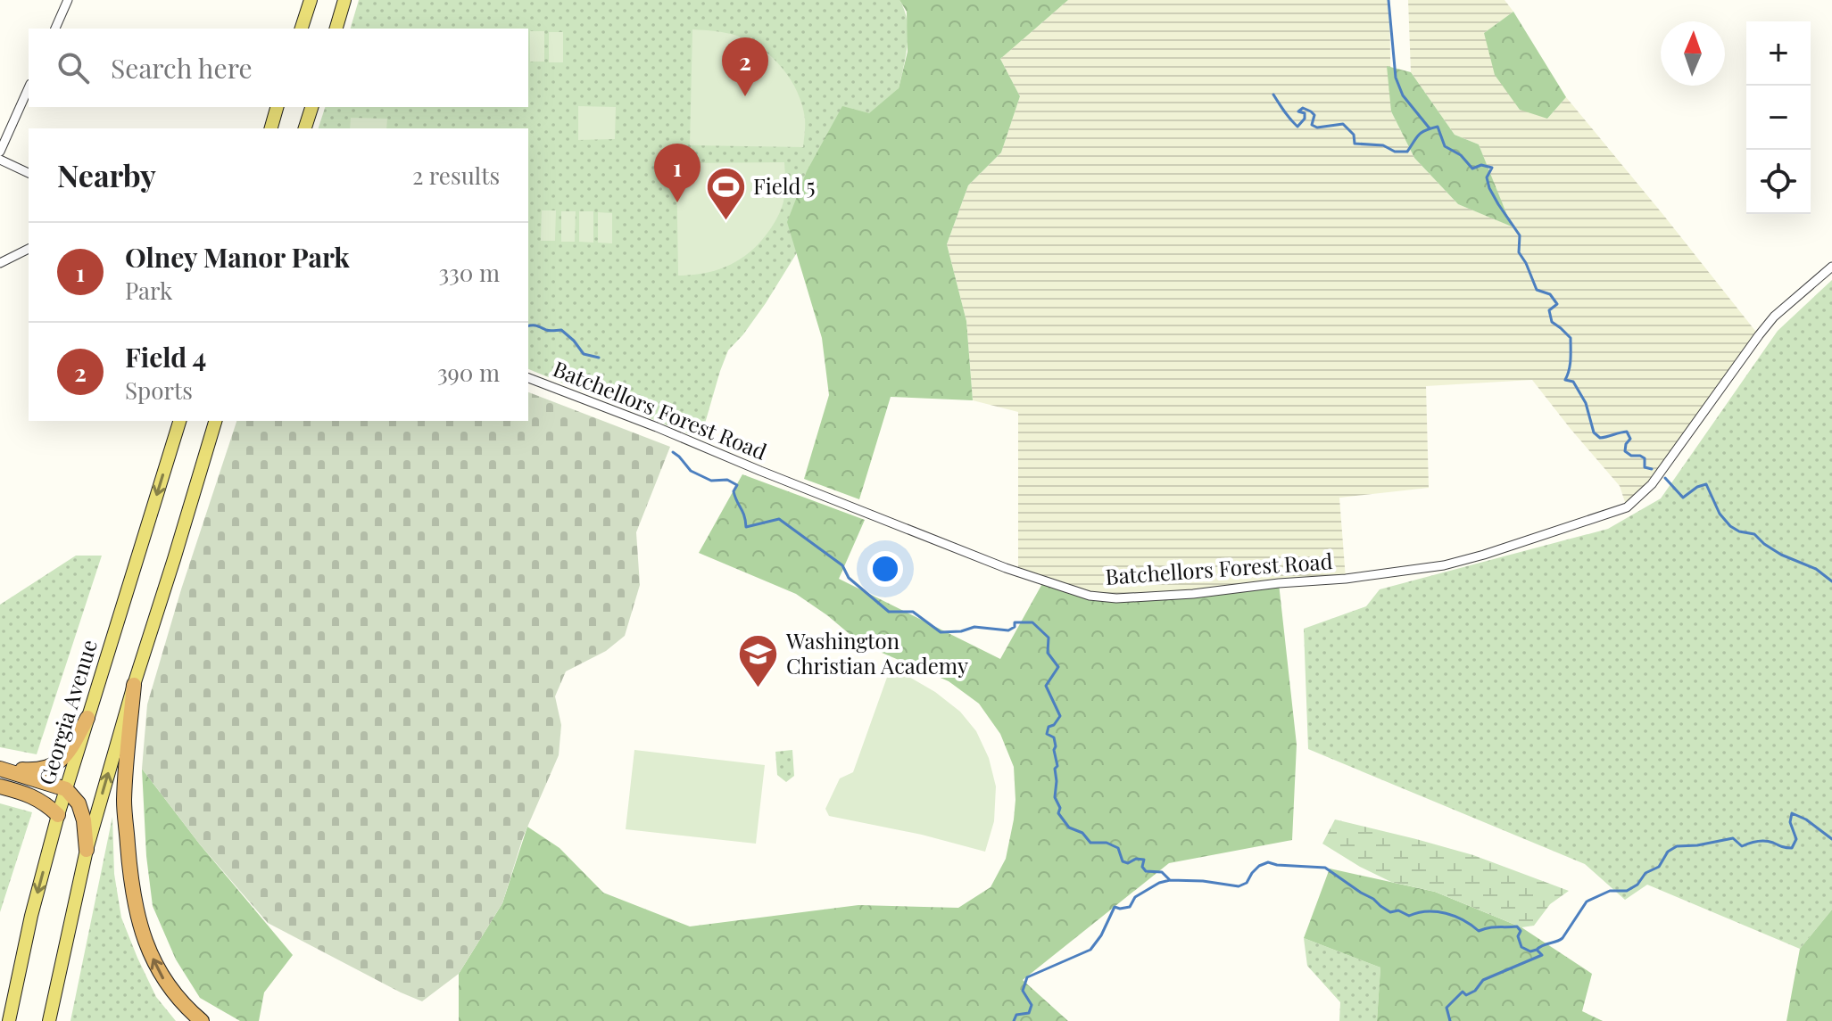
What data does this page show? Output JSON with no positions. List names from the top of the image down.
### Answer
{
  "streets": {
    "main road": ["Georgia Avenue"],
    "street": ["Batchellors Forest Road"]
  },
  "places": {
    "sports": ["Field 5"],
    "school or university": ["Washington Christian Academy"]
  },
  "north": "top",
  "page": {
    "map_buttons": ["+", "−"],
    "search": "Search here",
    "pins": ["2", "1"],
    "heading": ["Nearby", "2 results"],
    "list": [
      {
        "mark": "1",
        "name": "Olney Manor Park",
        "note": "Park",
        "value": "330 m"
      },
      {
        "mark": "2",
        "name": "Field 4",
        "note": "Sports",
        "value": "390 m"
      }
    ]
  }
}
